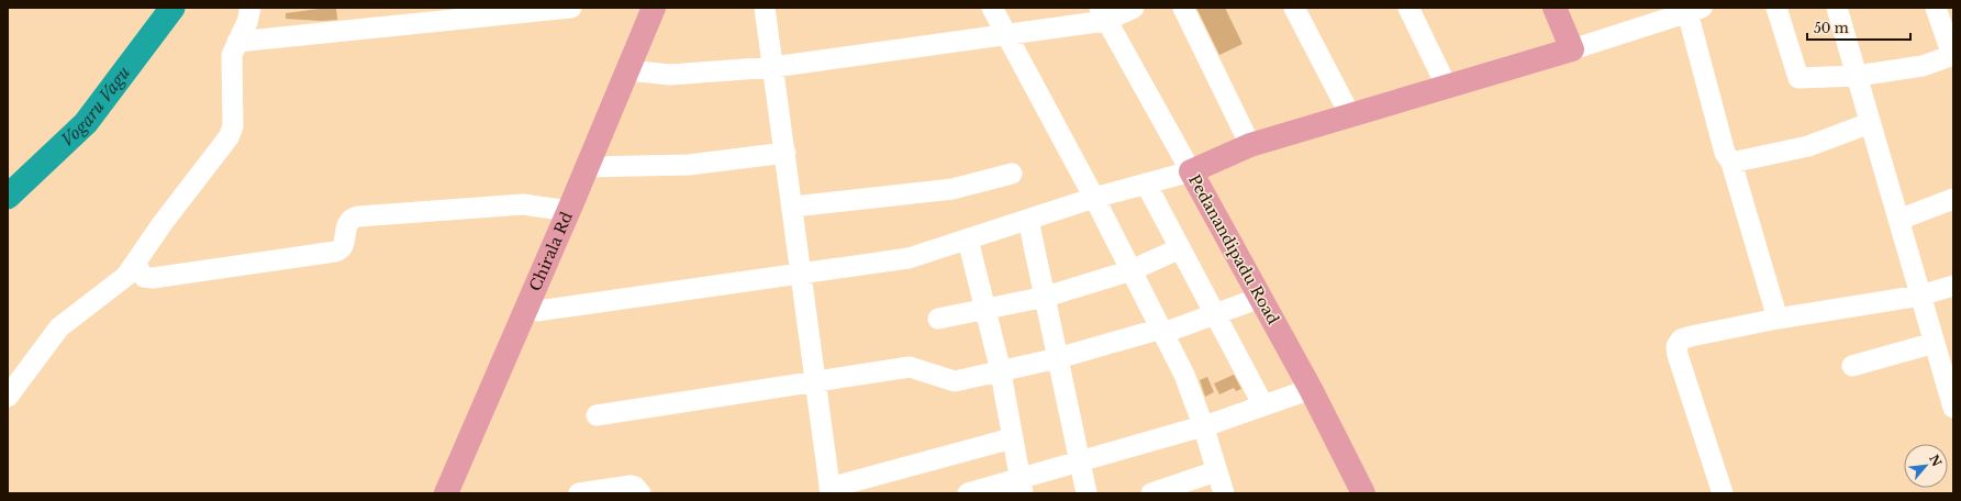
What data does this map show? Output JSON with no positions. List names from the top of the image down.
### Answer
{
  "streets": {
    "main road": ["Pedanandipadu Road", "Chirala Rd"]
  },
  "water": ["Vogaru Vagu"],
  "scale_bar": "50 m",
  "north": "top right"
}
